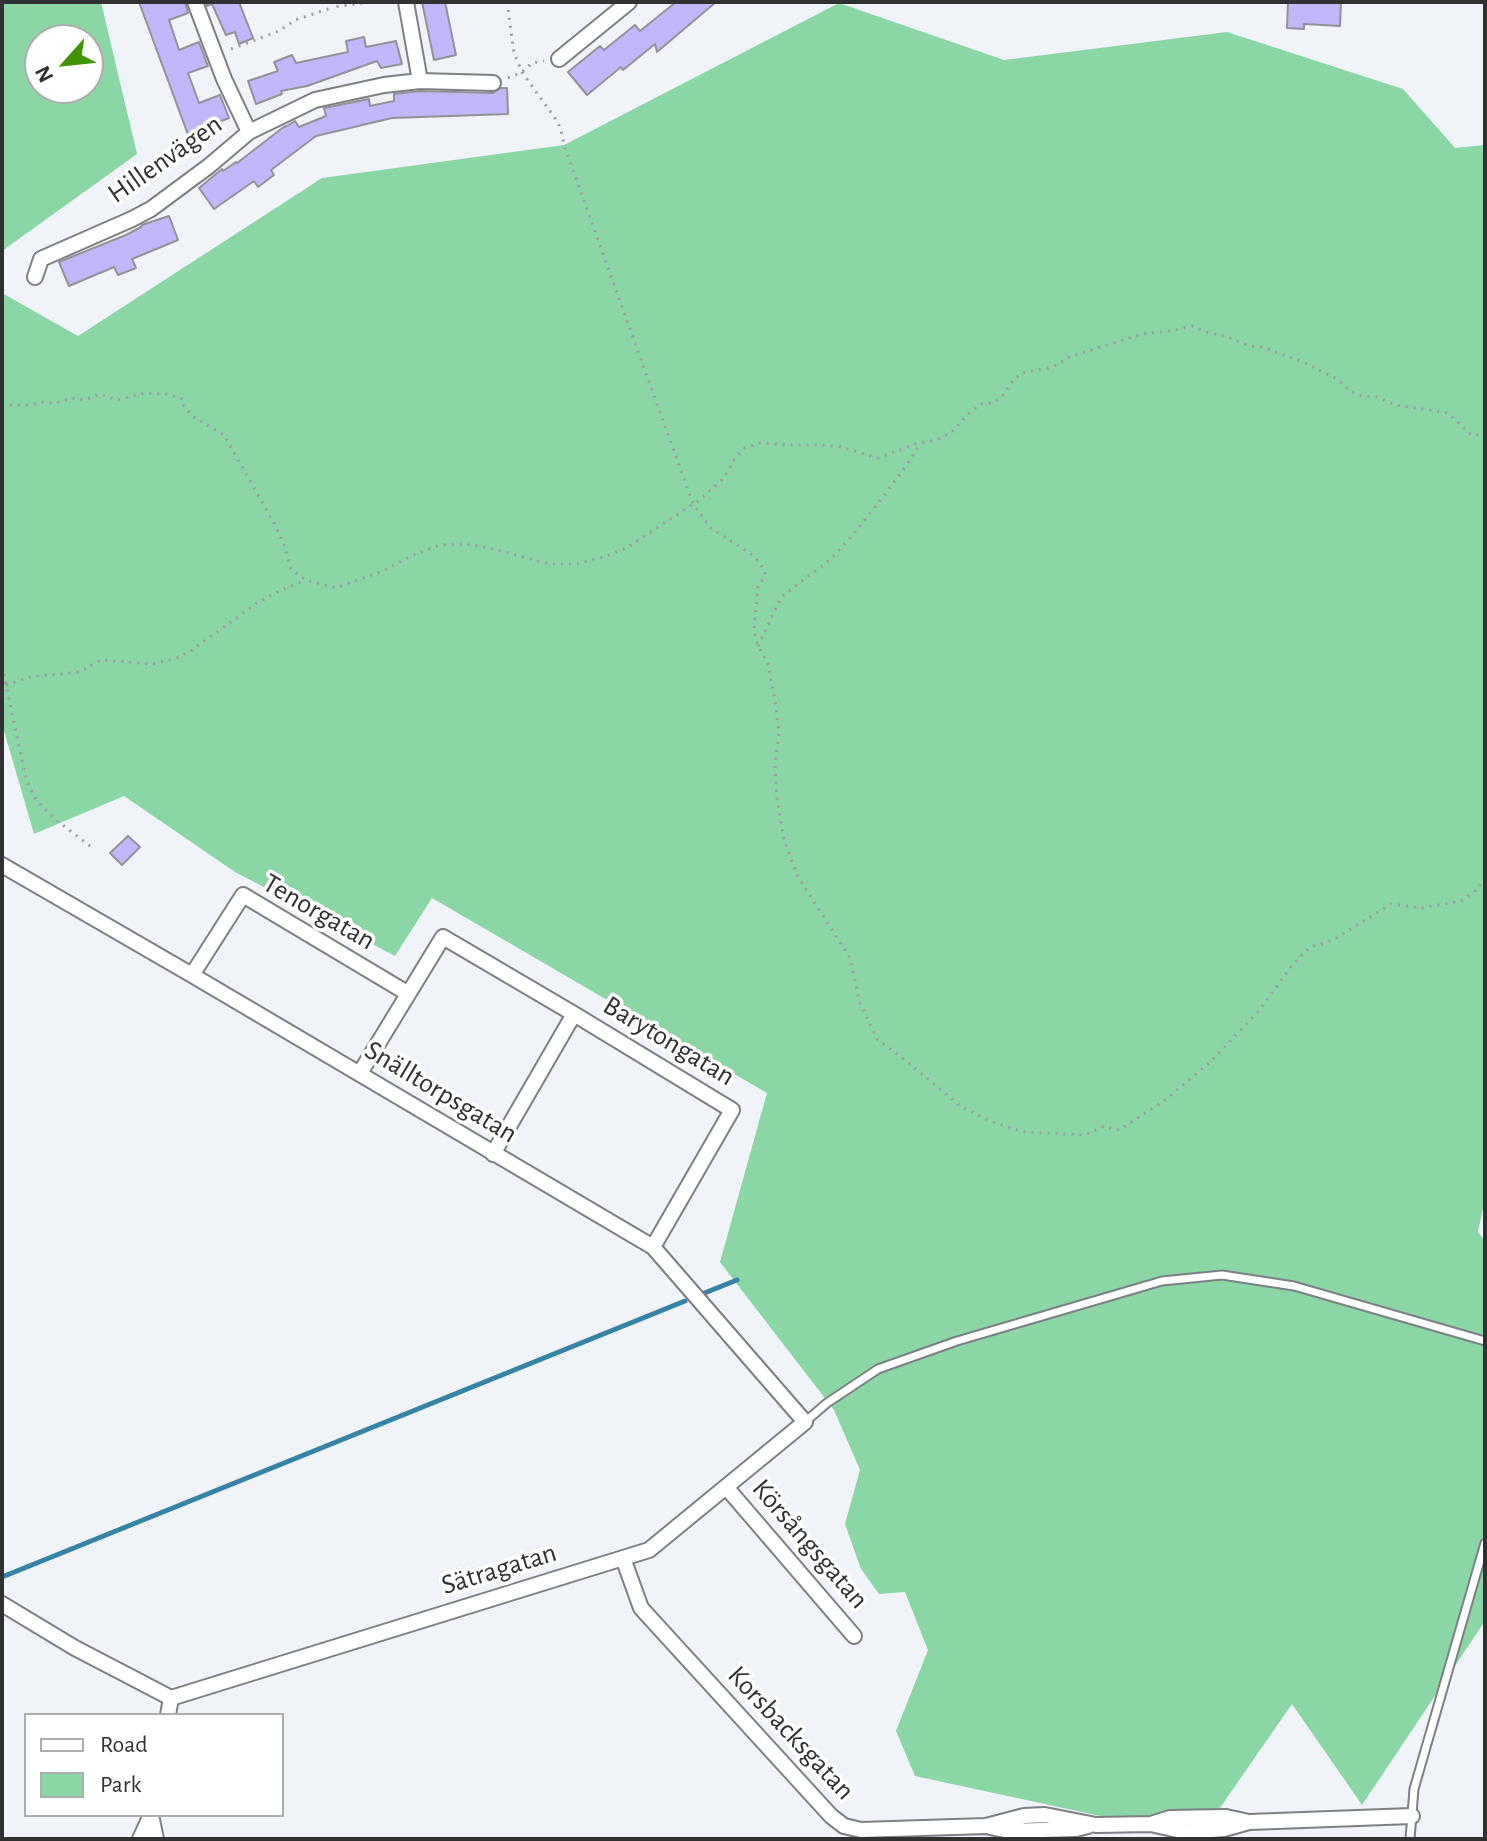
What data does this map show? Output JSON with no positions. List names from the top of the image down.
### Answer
{
  "streets": {
    "street": [
      "Hillenvägen",
      "Tenorgatan",
      "Barytongatan",
      "Snälltorpsgatan",
      "Körsångsgatan",
      "Sätragatan",
      "Korsbacksgatan"
    ]
  },
  "crossings": [
    ["Tenorgatan", "Barytongatan"],
    ["Tenorgatan", "Snälltorpsgatan"],
    ["Barytongatan", "Snälltorpsgatan"],
    ["Snälltorpsgatan", "Sätragatan"],
    ["Körsångsgatan", "Sätragatan"],
    ["Sätragatan", "Korsbacksgatan"]
  ],
  "legend": ["Road", "Park"],
  "north": "bottom left"
}
